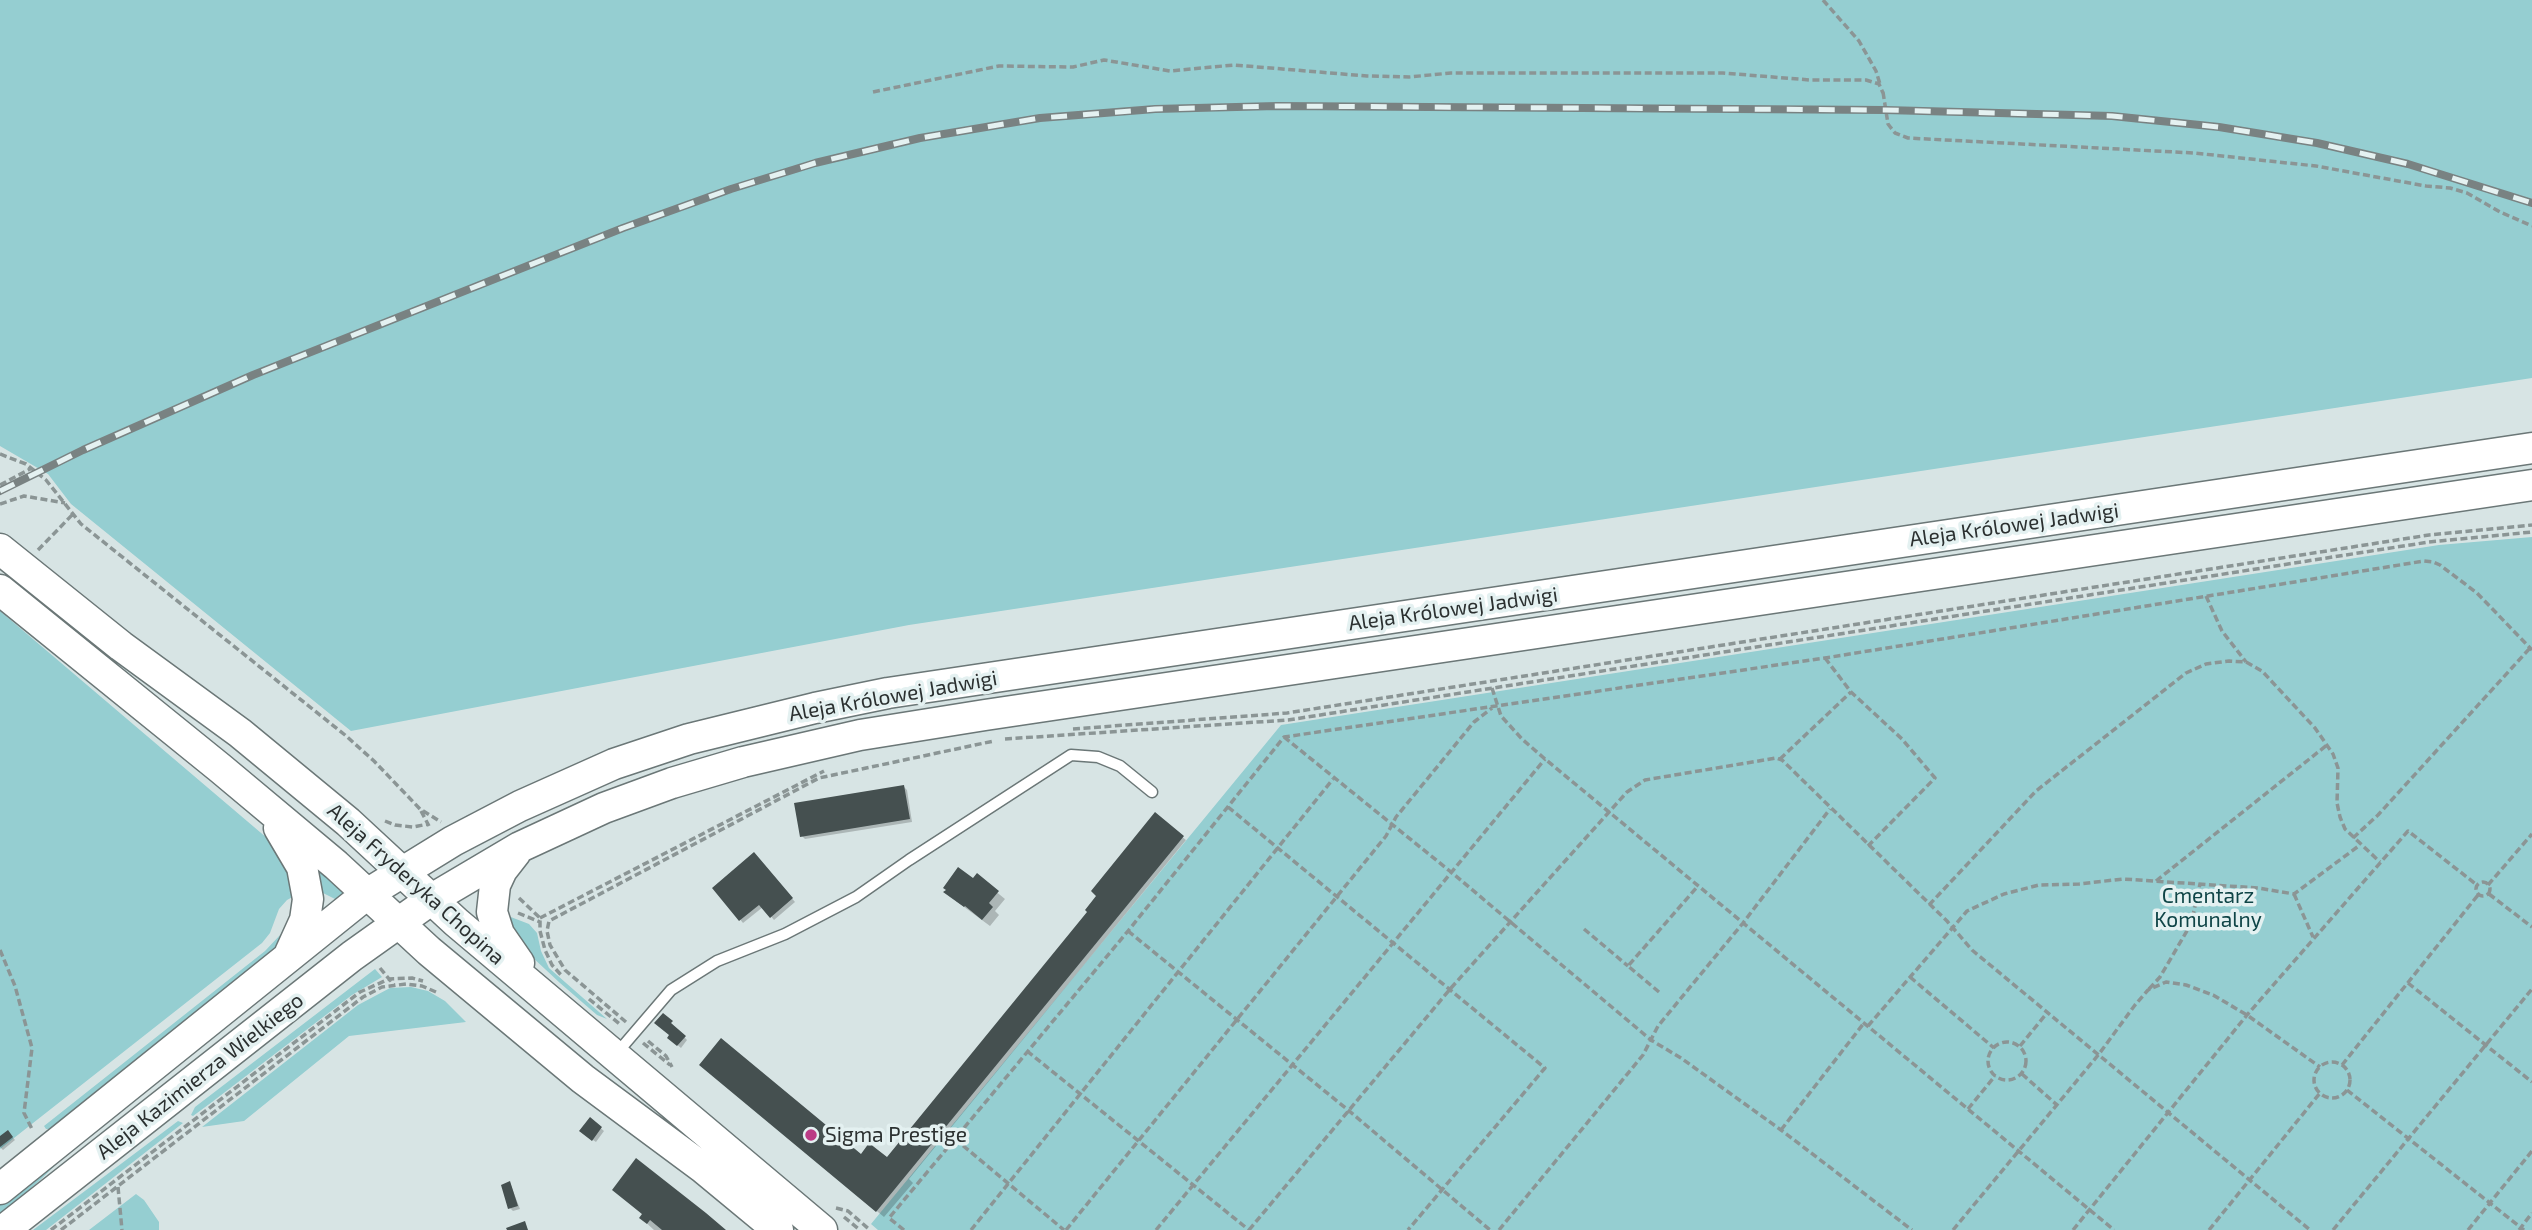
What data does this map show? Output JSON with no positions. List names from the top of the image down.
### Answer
{
  "streets": {
    "main road": ["Aleja Królowej Jadwigi", "Aleja Fryderyka Chopina", "Aleja Kazimierza Wielkiego"]
  },
  "crossings": [
    ["Aleja Królowej Jadwigi", "Aleja Fryderyka Chopina"],
    ["Aleja Królowej Jadwigi", "Aleja Kazimierza Wielkiego"],
    ["Aleja Fryderyka Chopina", "Aleja Kazimierza Wielkiego"]
  ],
  "parks": ["Cmentarz Komunalny"],
  "places": ["Sigma Prestige"]
}
